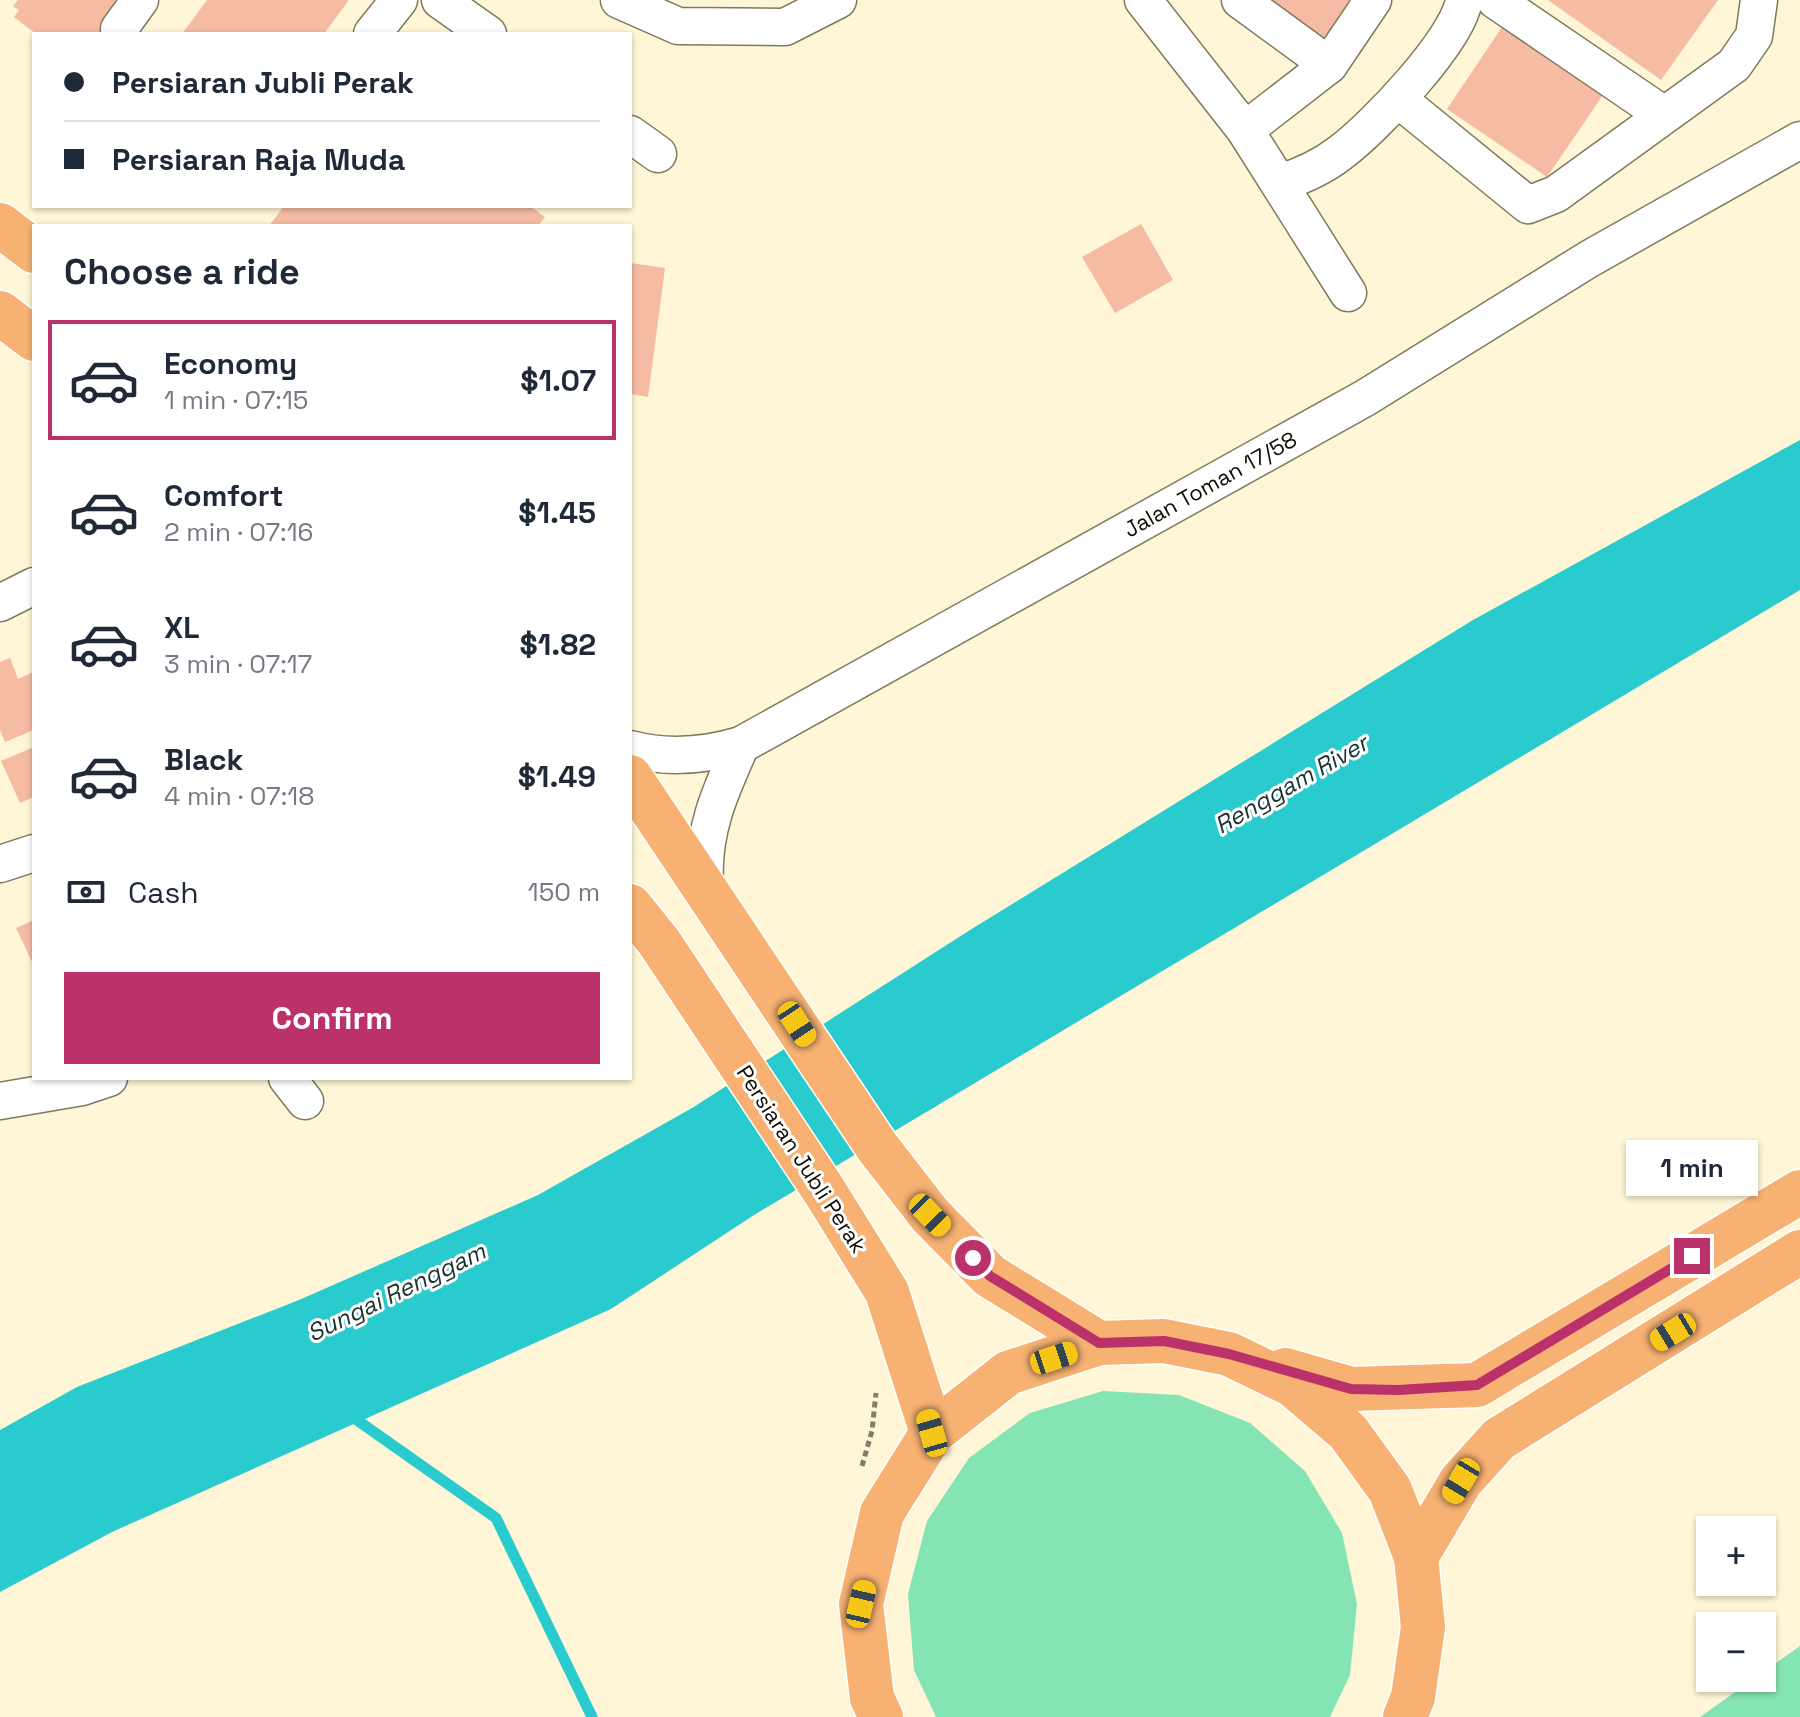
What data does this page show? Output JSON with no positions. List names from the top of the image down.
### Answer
{
  "streets": {
    "main road": ["Persiaran Jubli Perak"],
    "street": ["Jalan Toman 17/58"]
  },
  "water": ["Renggam River", "Sungai Renggam"],
  "page": {
    "banner": ["Persiaran Jubli Perak", "Persiaran Raja Muda"],
    "heading": "Choose a ride",
    "list": [
      {
        "name": "Economy",
        "note": "1 min · 07:15",
        "value": "$1.07"
      },
      {
        "name": "Comfort",
        "note": "2 min · 07:16",
        "value": "$1.45"
      },
      {
        "name": "XL",
        "note": "3 min · 07:17",
        "value": "$1.82"
      },
      {
        "name": "Black",
        "note": "4 min · 07:18",
        "value": "$1.49"
      }
    ],
    "pay": ["Cash", "150 m"],
    "buttons": "Confirm",
    "bubble": "1 min",
    "map_buttons": ["+", "−"]
  }
}
